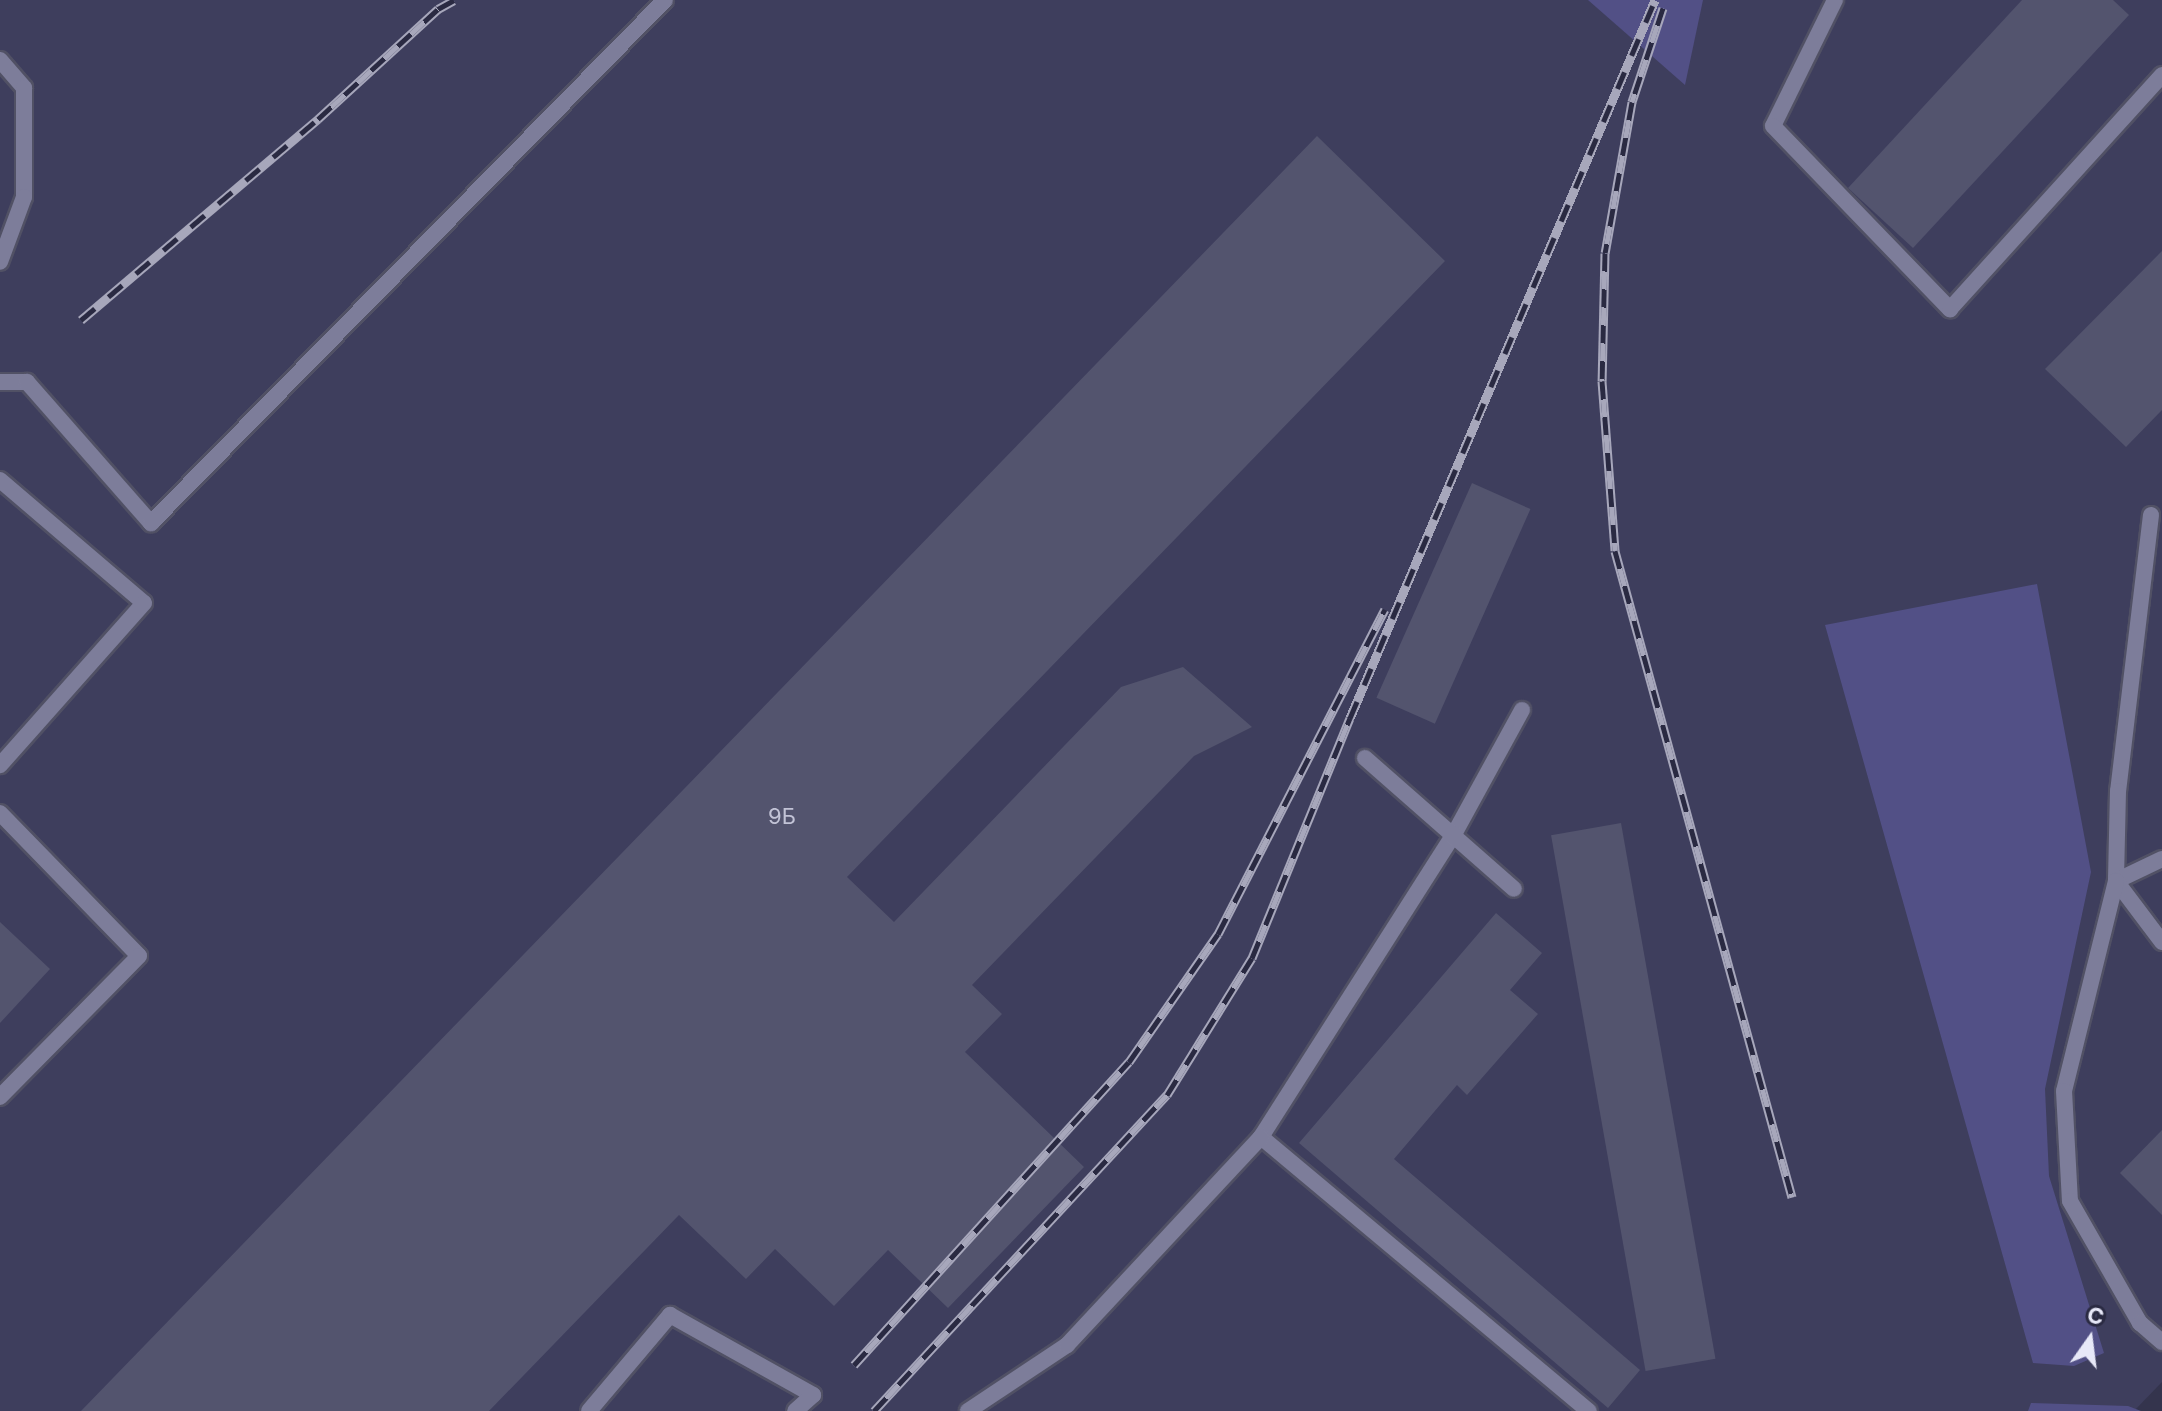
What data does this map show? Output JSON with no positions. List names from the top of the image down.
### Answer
{
  "house_numbers": ["9Б"],
  "north": "top"
}
